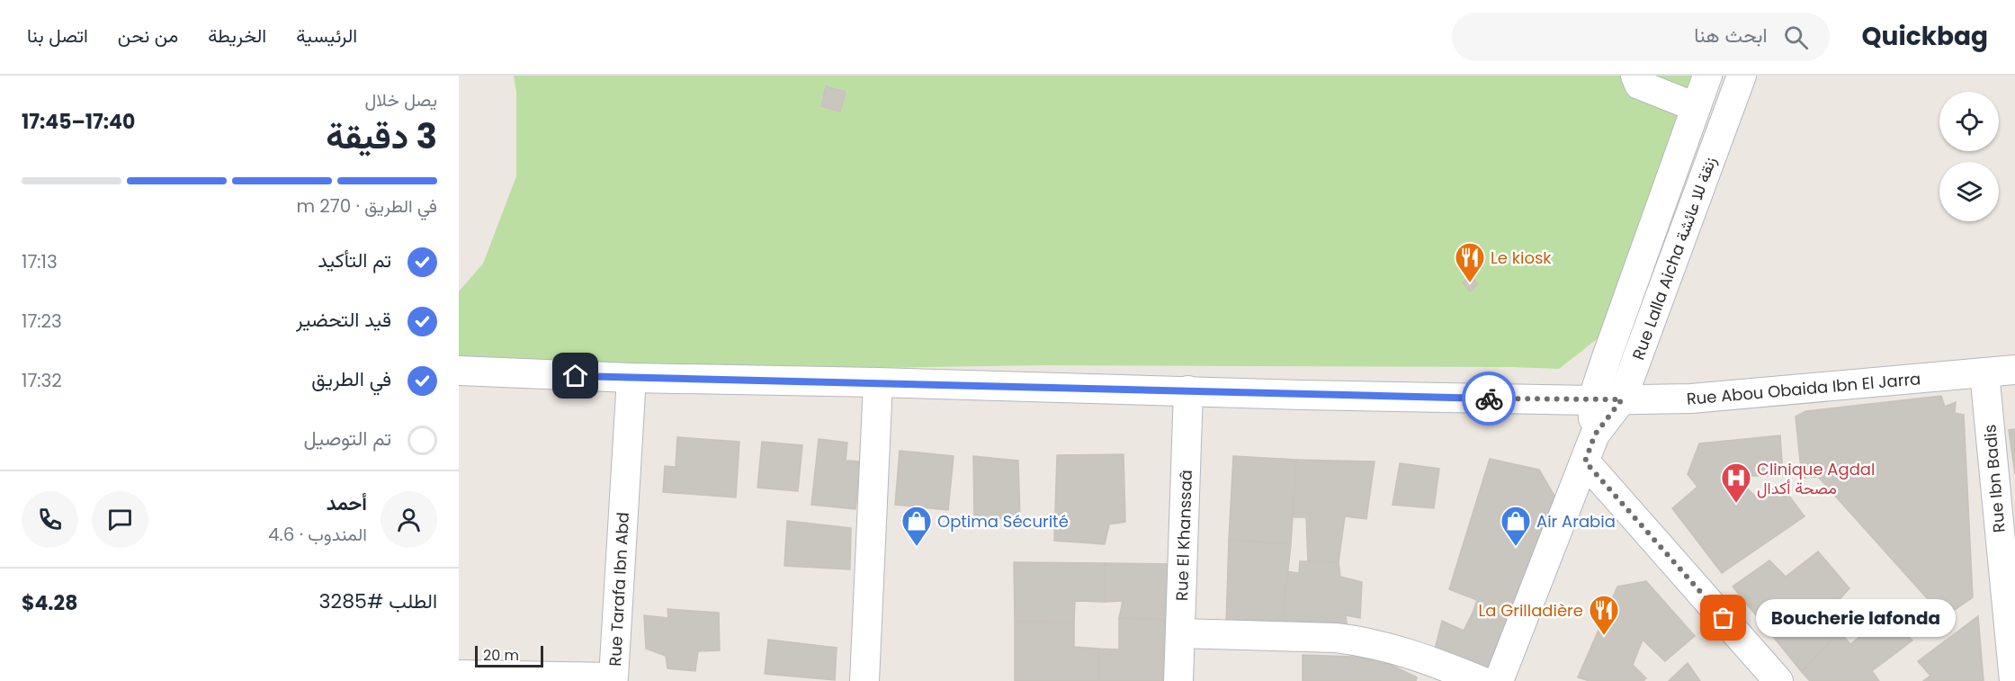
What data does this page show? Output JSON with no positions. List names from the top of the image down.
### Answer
{
  "streets": {
    "street": [
      "Rue Lalla Aicha زنقة للا عائشة",
      "Rue Abou Obaida Ibn El Jarra",
      "Rue Ibn Badis",
      "Rue El Khanssaâ",
      "Rue Tarafa Ibn Abd"
    ]
  },
  "crossings": [
    ["Rue Lalla Aicha زنقة للا عائشة", "Rue Abou Obaida Ibn El Jarra"],
    ["Rue Abou Obaida Ibn El Jarra", "Rue Ibn Badis"],
    ["Rue Abou Obaida Ibn El Jarra", "Rue El Khanssaâ"],
    ["Rue Abou Obaida Ibn El Jarra", "Rue Tarafa Ibn Abd"]
  ],
  "places": {
    "restaurant": ["Le kiosk", "La Grilladière"],
    "hospital": ["Clinique Agdal مصحة أكدال"],
    "shop": ["Optima Sécurité", "Air Arabia"],
    "other": ["Boucherie lafonda"]
  },
  "scale_bar": "20 m",
  "page": {
    "header": "Quickbag",
    "search": "ابحث هنا",
    "nav": [
      "الرئيسية",
      "الخريطة",
      "من نحن",
      "اتصل بنا"
    ],
    "heading": ["3 دقيقة", "يصل خلال", "17:40–17:45"],
    "panel": [
      "أحمد",
      "المندوب · 4.6",
      "الطلب #3285",
      "$4.28"
    ],
    "bar": "في الطريق · 270 m",
    "list": [
      ["تم التأكيد", "17:13"],
      ["قيد التحضير", "17:23"],
      ["في الطريق", "17:32"],
      "تم التوصيل"
    ],
    "bubble": "Boucherie lafonda",
    "scale": "20 m"
  }
}
